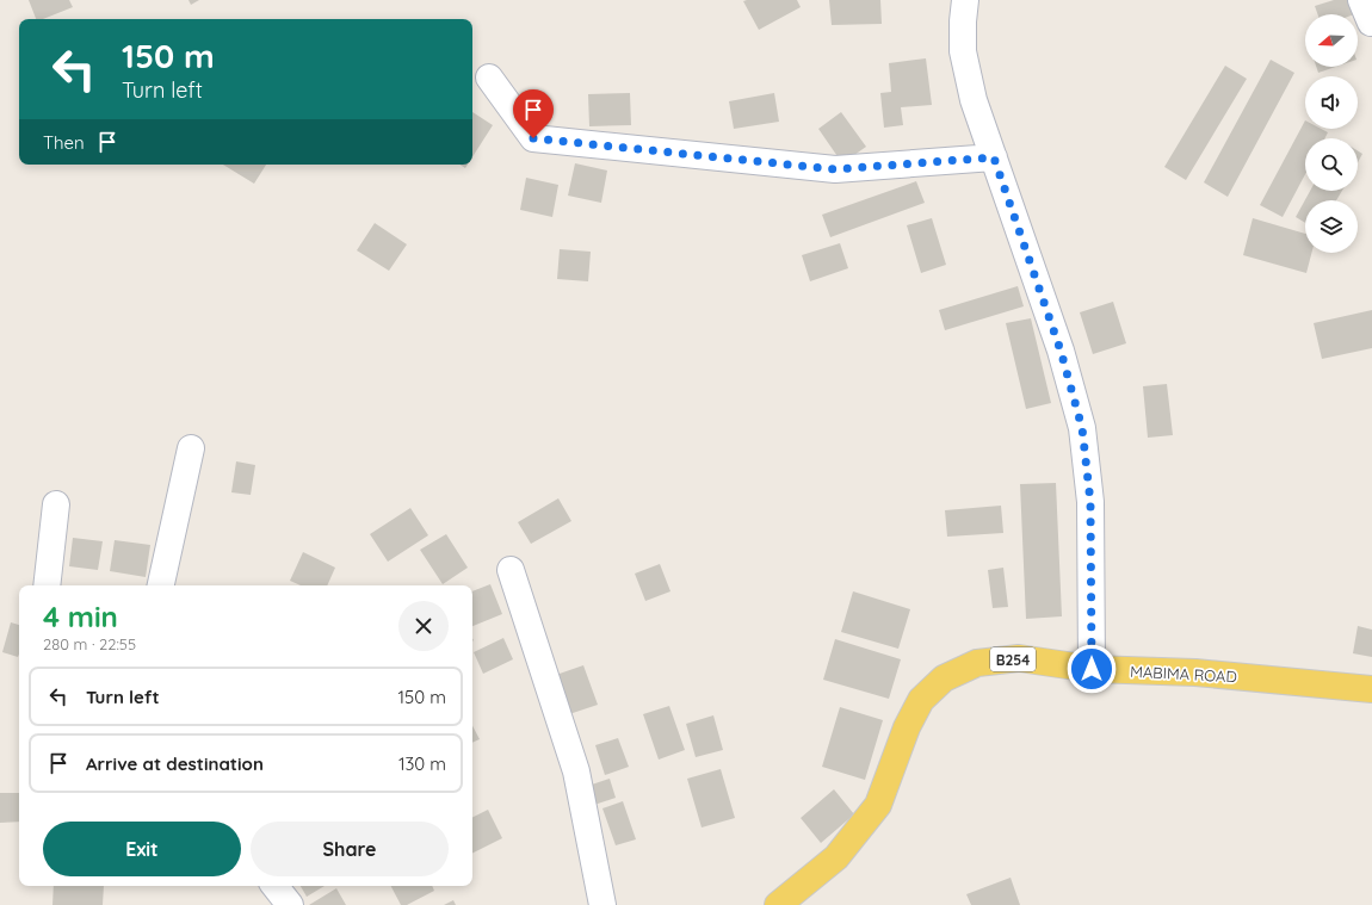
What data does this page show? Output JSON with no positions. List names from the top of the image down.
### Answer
{
  "streets": {
    "main road": ["B254", "MABIMA ROAD"]
  },
  "north": "left",
  "page": {
    "turn": ["150 m", "Turn left"],
    "then": "Then",
    "heading": ["4 min", "280 m · 22:55"],
    "list": [
      {
        "name": "Turn left",
        "value": "150 m"
      },
      {
        "name": "Arrive at destination",
        "value": "130 m"
      }
    ],
    "buttons": ["Exit", "Share"]
  }
}
